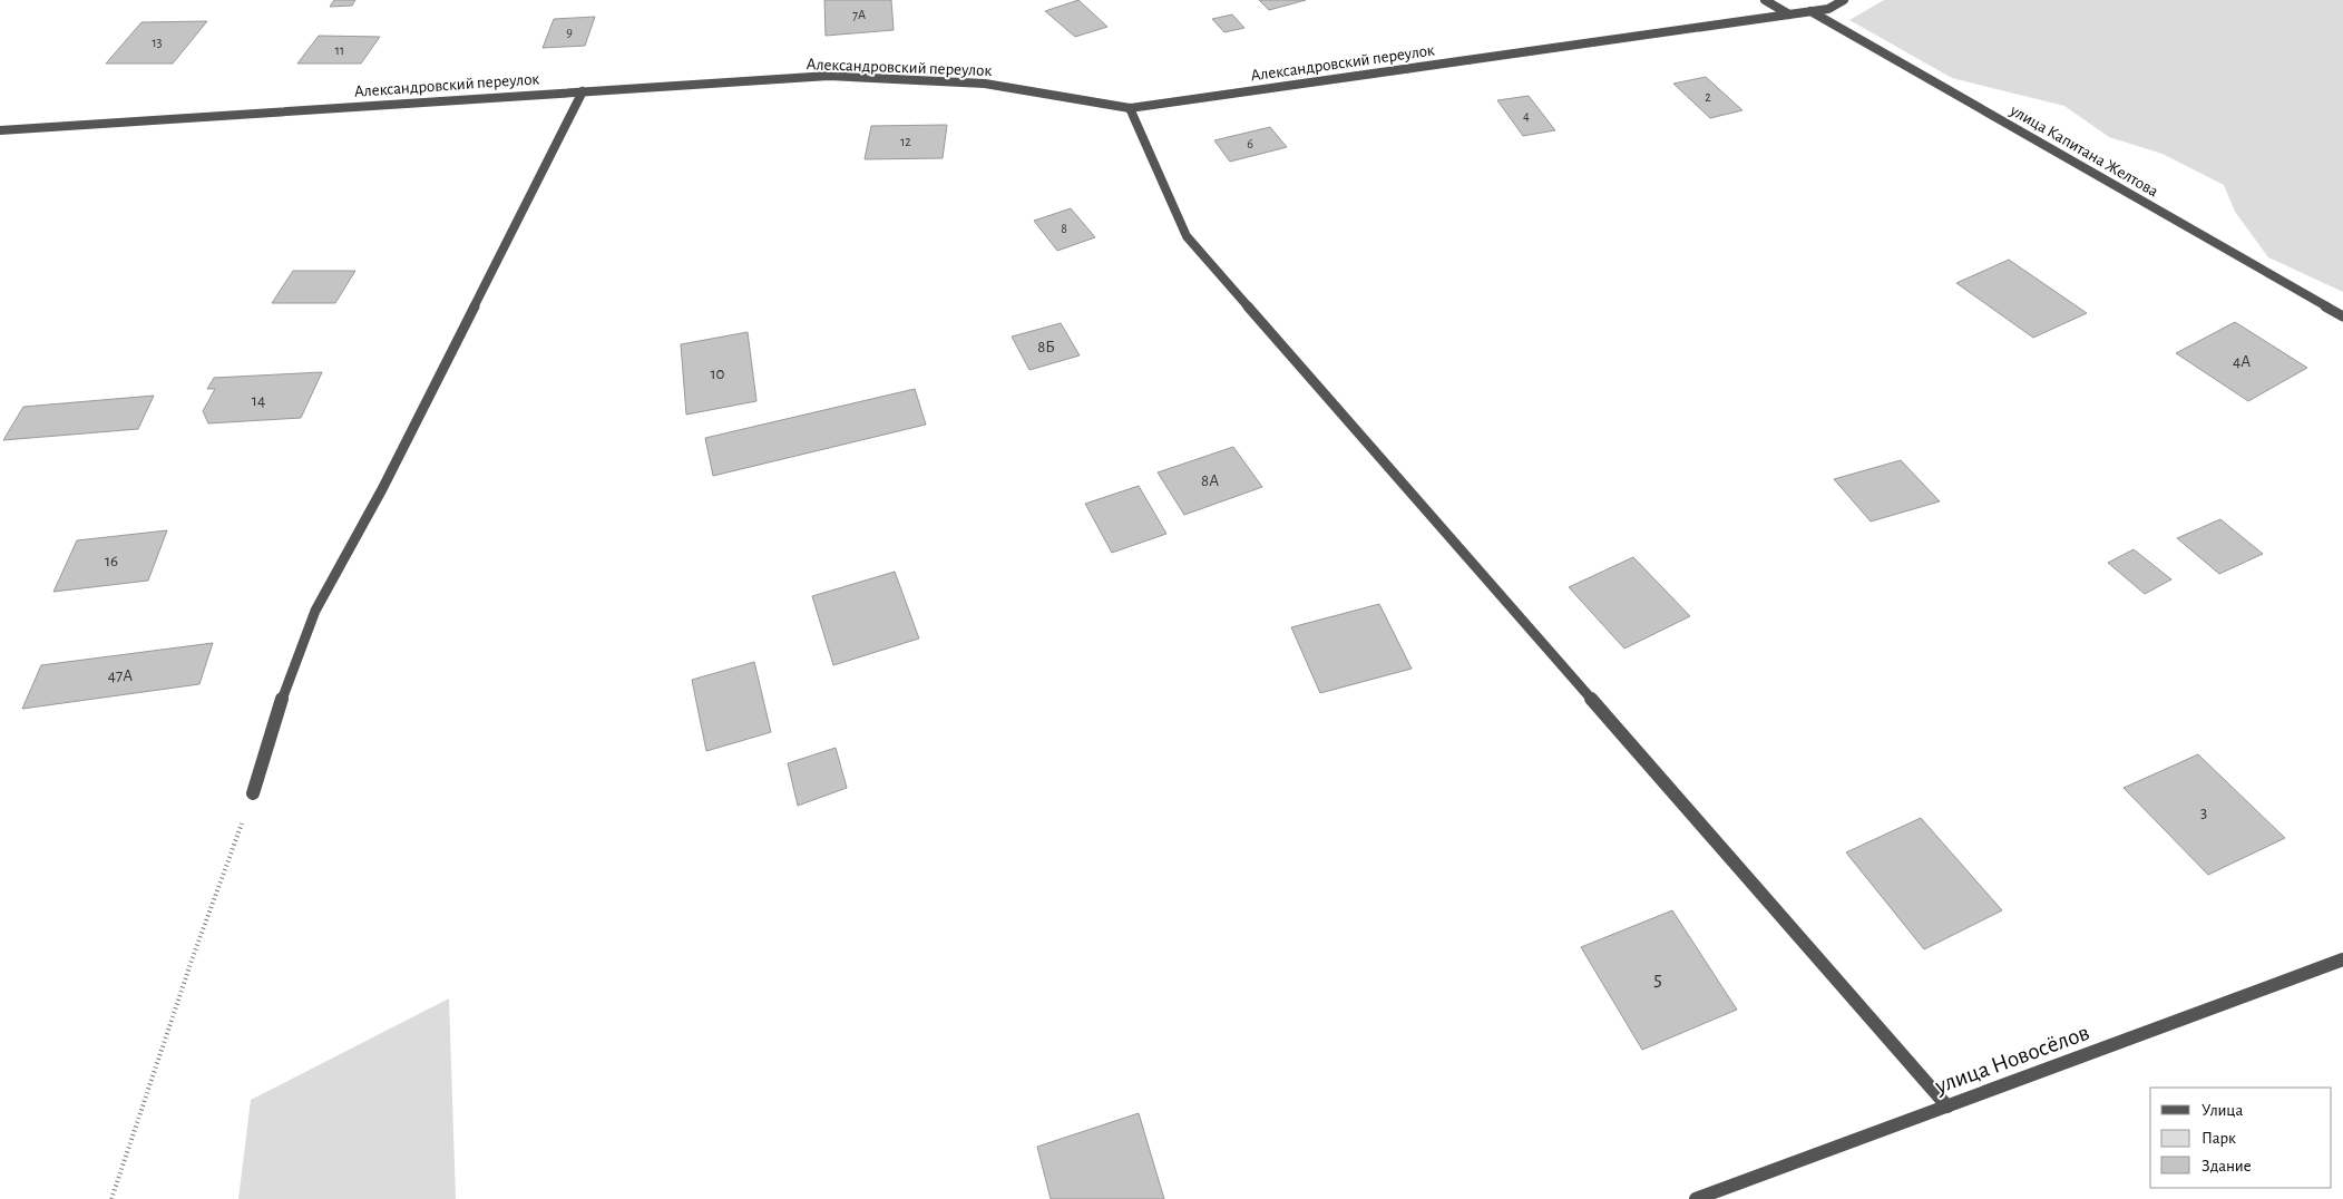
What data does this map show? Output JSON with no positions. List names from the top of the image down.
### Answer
{
  "streets": {
    "street": ["Александровский переулок", "улица Капитана Желтова", "улица Новосёлов"]
  },
  "crossings": [
    ["Александровский переулок", "улица Капитана Желтова"]
  ],
  "house_numbers": [
    "7А",
    "9",
    "13",
    "11",
    "2",
    "4",
    "12",
    "6",
    "8",
    "8Б",
    "4А",
    "10",
    "14",
    "8А",
    "16",
    "47А",
    "3",
    "5"
  ],
  "legend": ["Улица", "Парк", "Здание"]
}
